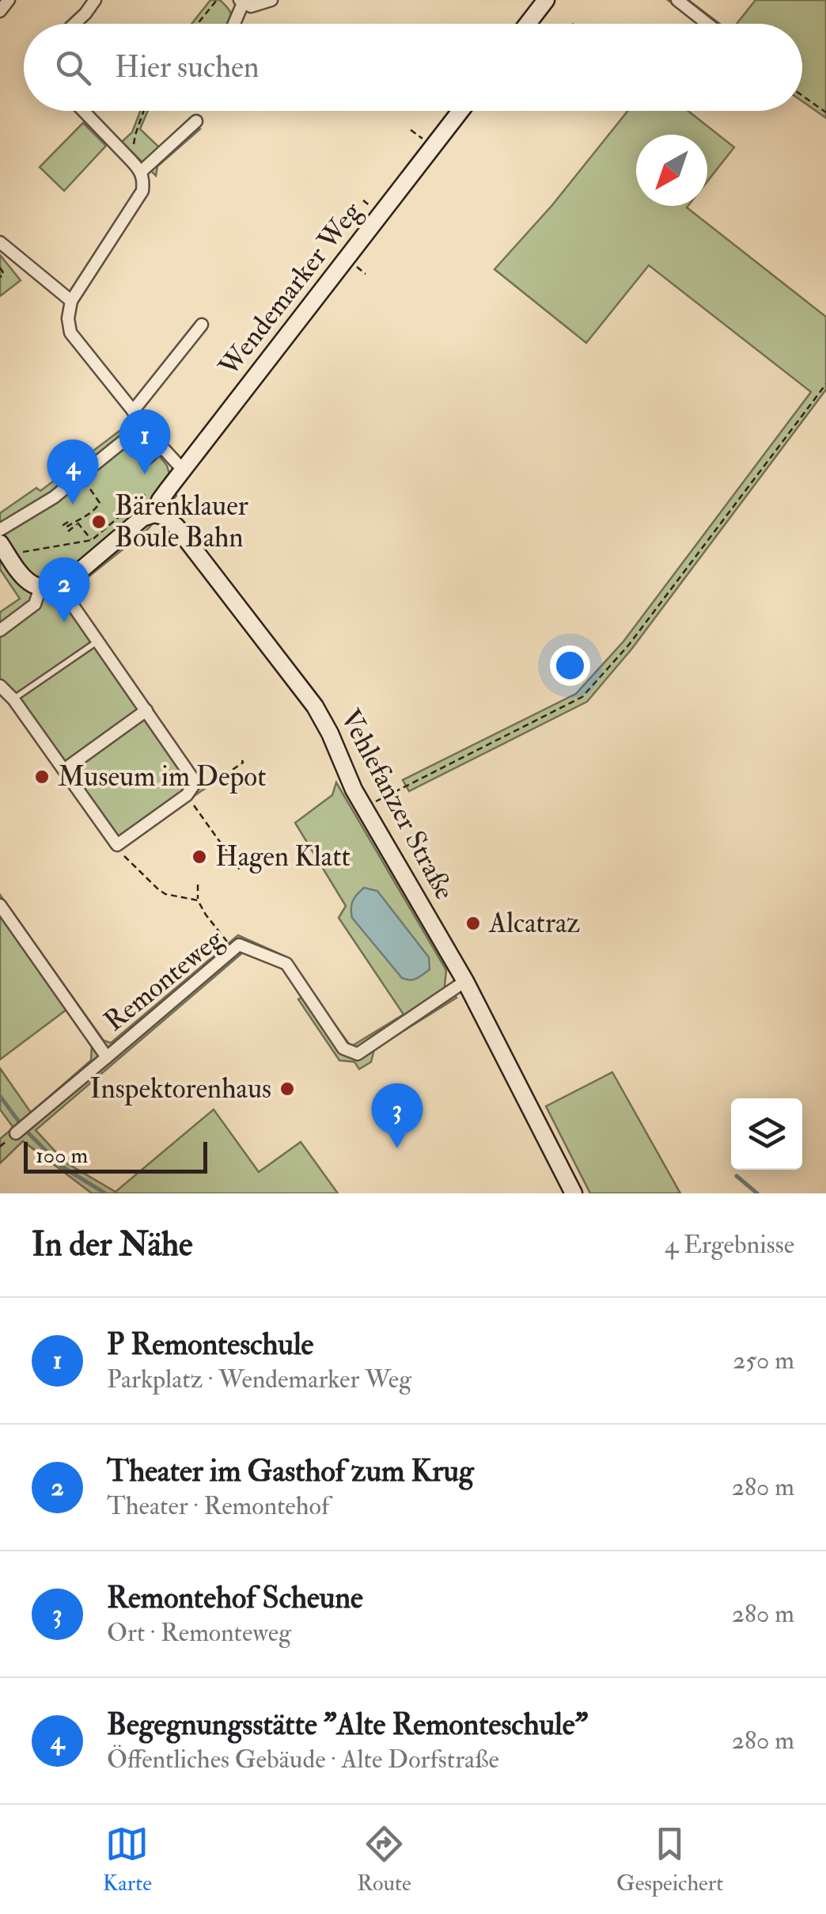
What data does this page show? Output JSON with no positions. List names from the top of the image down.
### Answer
{
  "streets": {
    "street": ["Wendemarker Weg", "Vehlefanzer Straße", "Remonteweg"]
  },
  "crossings": [
    ["Wendemarker Weg", "Vehlefanzer Straße"],
    ["Vehlefanzer Straße", "Remonteweg"]
  ],
  "places": [
    "Bärenklauer Boule Bahn",
    "Museum im Depot",
    "Hagen Klatt",
    "Alcatraz",
    "Inspektorenhaus"
  ],
  "scale_bar": "100 m",
  "north": "bottom left",
  "page": {
    "search": "Hier suchen",
    "pins": [
      "1",
      "4",
      "2",
      "3"
    ],
    "scale": "100 m",
    "heading": ["In der Nähe", "4 Ergebnisse"],
    "list": [
      {
        "mark": "1",
        "name": "P Remonteschule",
        "note": "Parkplatz · Wendemarker Weg",
        "value": "250 m"
      },
      {
        "mark": "2",
        "name": "Theater im Gasthof zum Krug",
        "note": "Theater · Remontehof",
        "value": "280 m"
      },
      {
        "mark": "3",
        "name": "Remontehof Scheune",
        "note": "Ort · Remonteweg",
        "value": "280 m"
      },
      {
        "mark": "4",
        "name": "Begegnungsstätte \"Alte Remonteschule\"",
        "note": "Öffentliches Gebäude · Alte Dorfstraße",
        "value": "280 m"
      }
    ],
    "nav": ["Karte", "Route", "Gespeichert"]
  }
}
